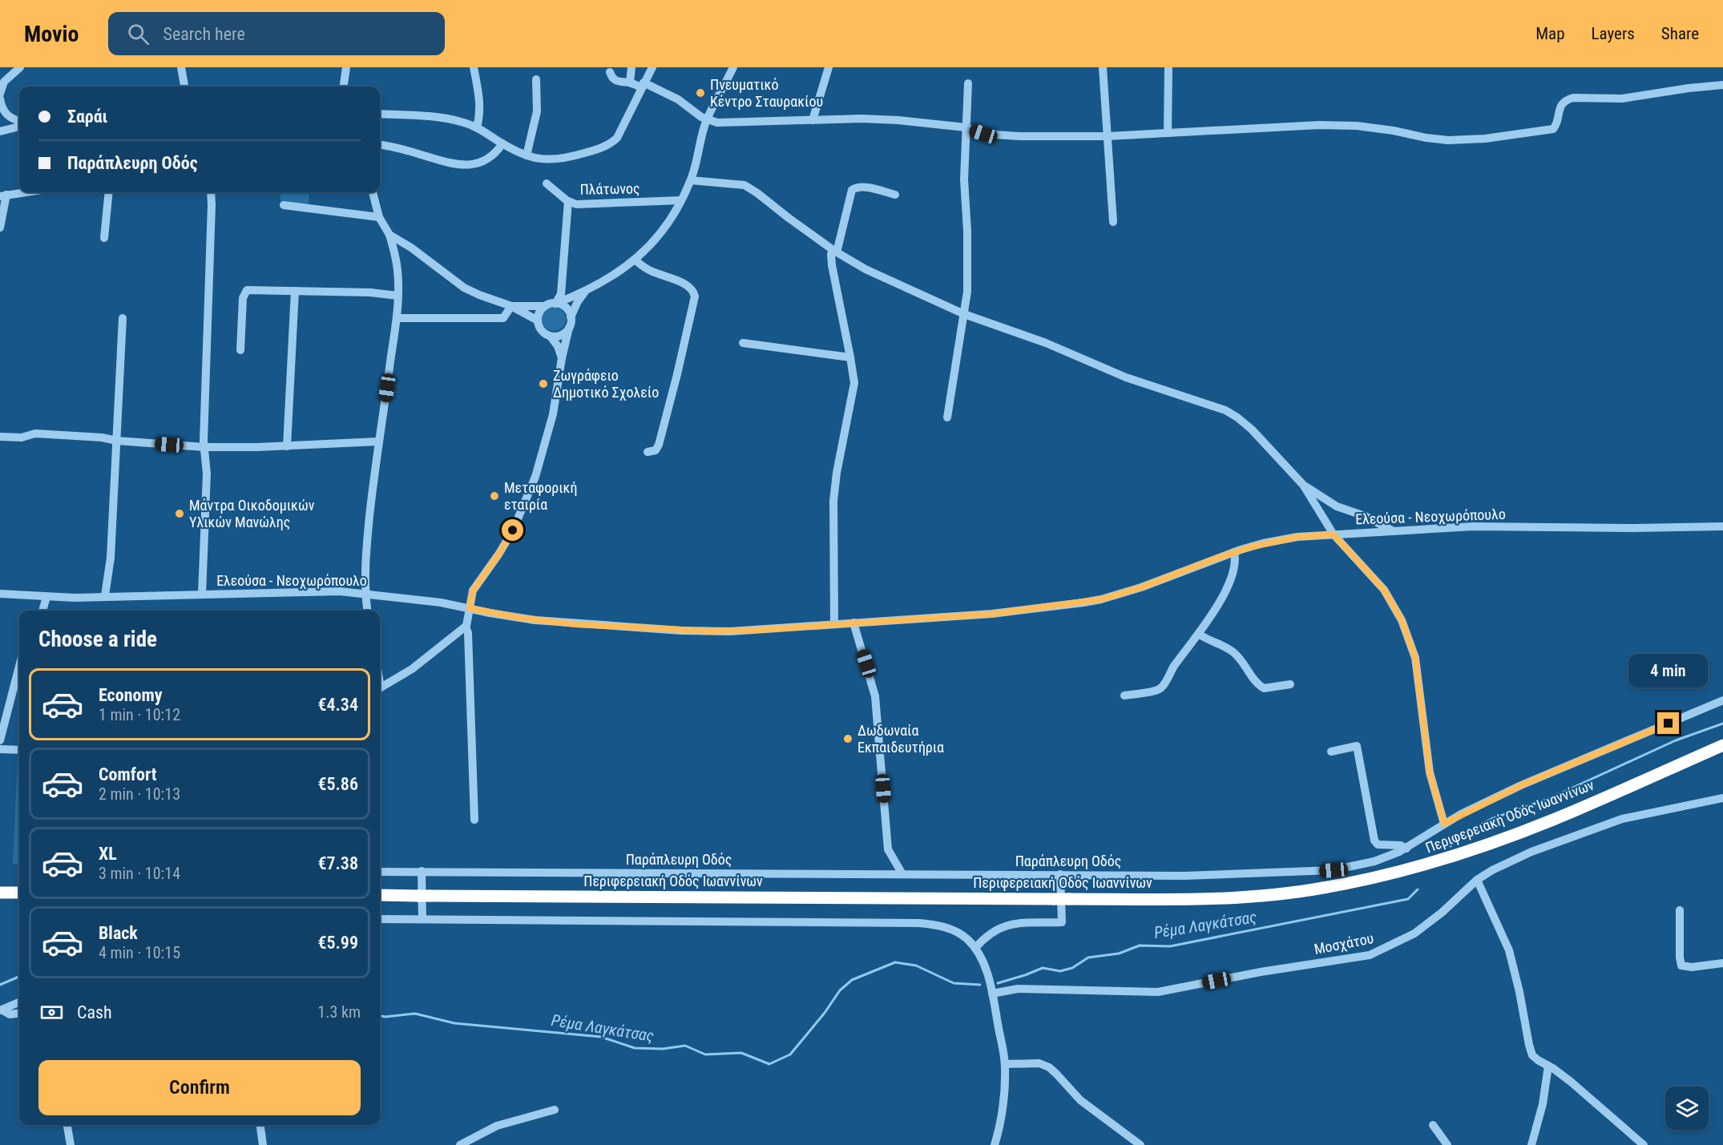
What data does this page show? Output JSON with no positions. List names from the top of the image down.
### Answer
{
  "streets": {
    "highway": ["Περιφερειακή Οδός Ιωαννίνων"],
    "street": [
      "Πλάτωνος",
      "Ελεούσα - Νεοχωρόπουλο",
      "Παράπλευρη Οδός",
      "Μοσχάτου"
    ]
  },
  "water": ["Ρέμα Λαγκάτσας"],
  "places": [
    "Πνευματικό Κέντρο Σταυρακίου",
    "Ζωγράφειο Δημοτικό Σχολείο",
    "Μεταφορική εταιρία",
    "Μάντρα Οικοδομικών Υλικών Μανώλης",
    "Δωδωναία Εκπαιδευτήρια"
  ],
  "page": {
    "header": "Movio",
    "search": "Search here",
    "nav": ["Map", "Layers", "Share"],
    "banner": ["Σαράι", "Παράπλευρη Οδός"],
    "heading": "Choose a ride",
    "bubble": "4 min",
    "list": [
      {
        "name": "Economy",
        "note": "1 min · 10:12",
        "value": "€4.34"
      },
      {
        "name": "Comfort",
        "note": "2 min · 10:13",
        "value": "€5.86"
      },
      {
        "name": "XL",
        "note": "3 min · 10:14",
        "value": "€7.38"
      },
      {
        "name": "Black",
        "note": "4 min · 10:15",
        "value": "€5.99"
      }
    ],
    "pay": ["Cash", "1.3 km"],
    "buttons": "Confirm"
  }
}
